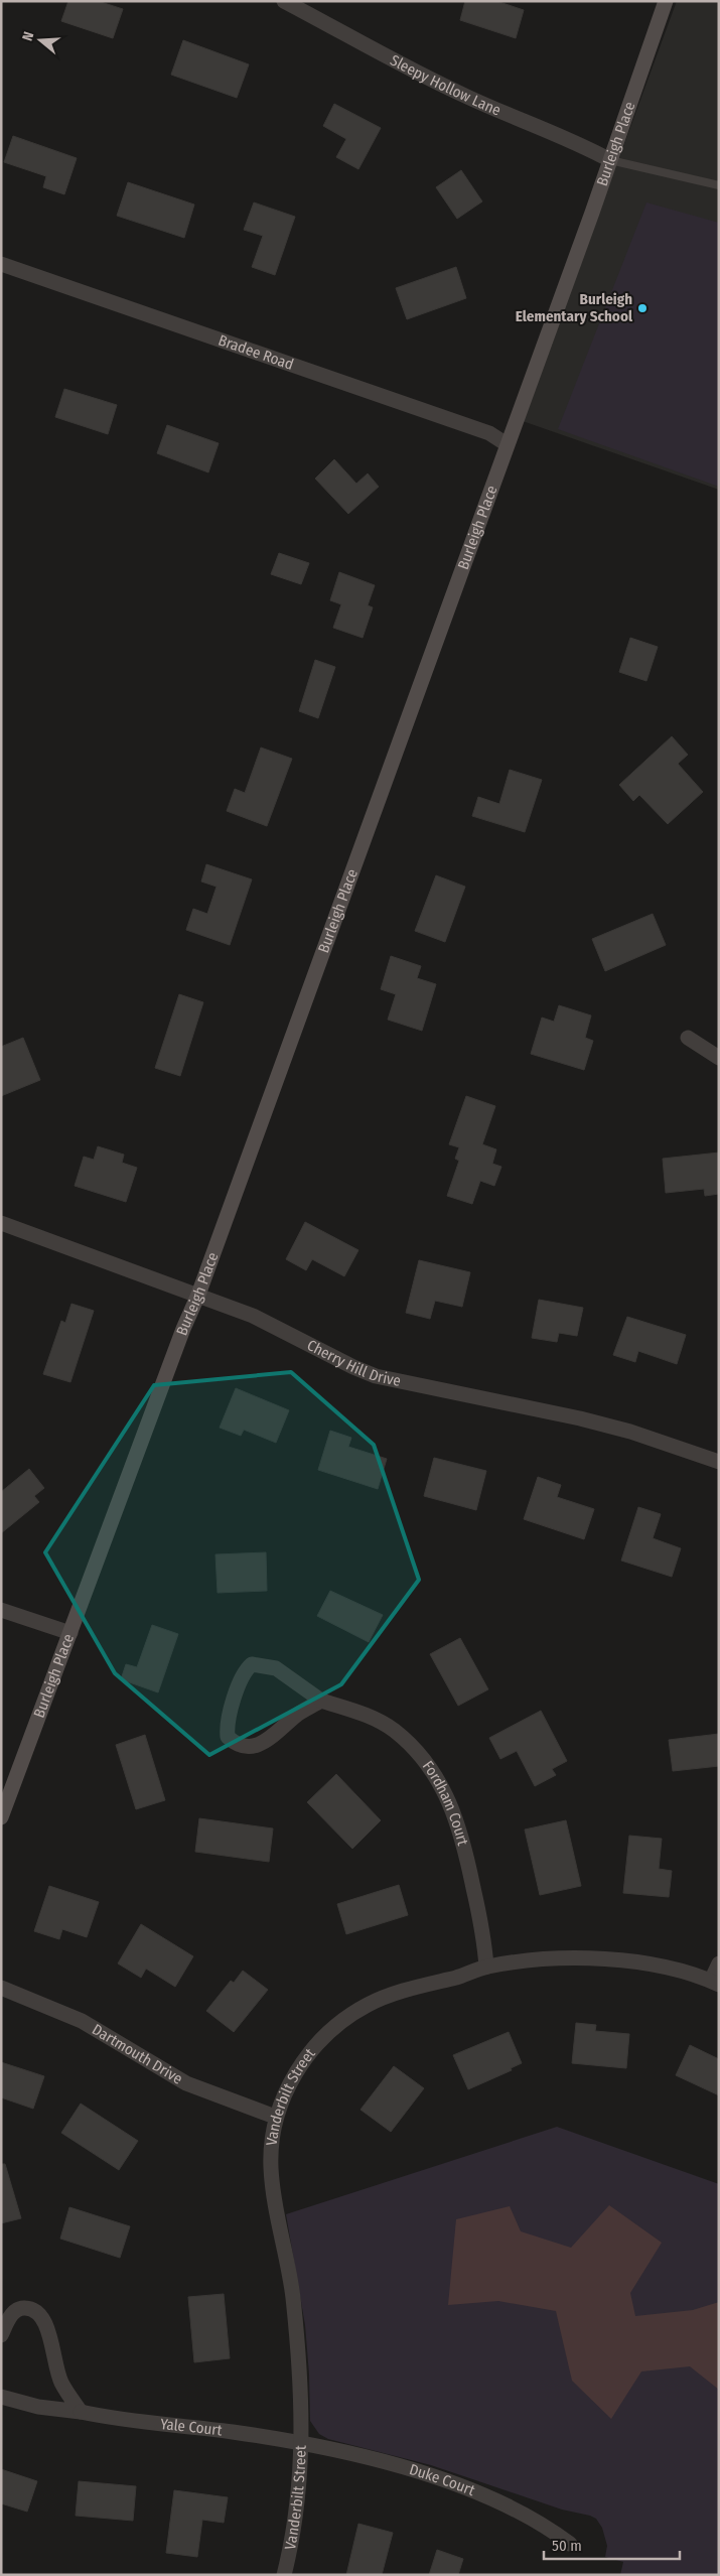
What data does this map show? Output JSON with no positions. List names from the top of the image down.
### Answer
{
  "streets": {
    "street": [
      "Sleepy Hollow Lane",
      "Burleigh Place",
      "Bradee Road",
      "Cherry Hill Drive",
      "Fordham Court",
      "Dartmouth Drive",
      "Vanderbilt Street",
      "Yale Court",
      "Duke Court"
    ]
  },
  "crossings": [
    ["Sleepy Hollow Lane", "Burleigh Place"],
    ["Burleigh Place", "Bradee Road"],
    ["Burleigh Place", "Cherry Hill Drive"],
    ["Fordham Court", "Vanderbilt Street"],
    ["Dartmouth Drive", "Vanderbilt Street"],
    ["Vanderbilt Street", "Yale Court"],
    ["Vanderbilt Street", "Duke Court"],
    ["Yale Court", "Duke Court"]
  ],
  "places": ["Burleigh Elementary School"],
  "scale_bar": "50 m",
  "north": "left"
}
